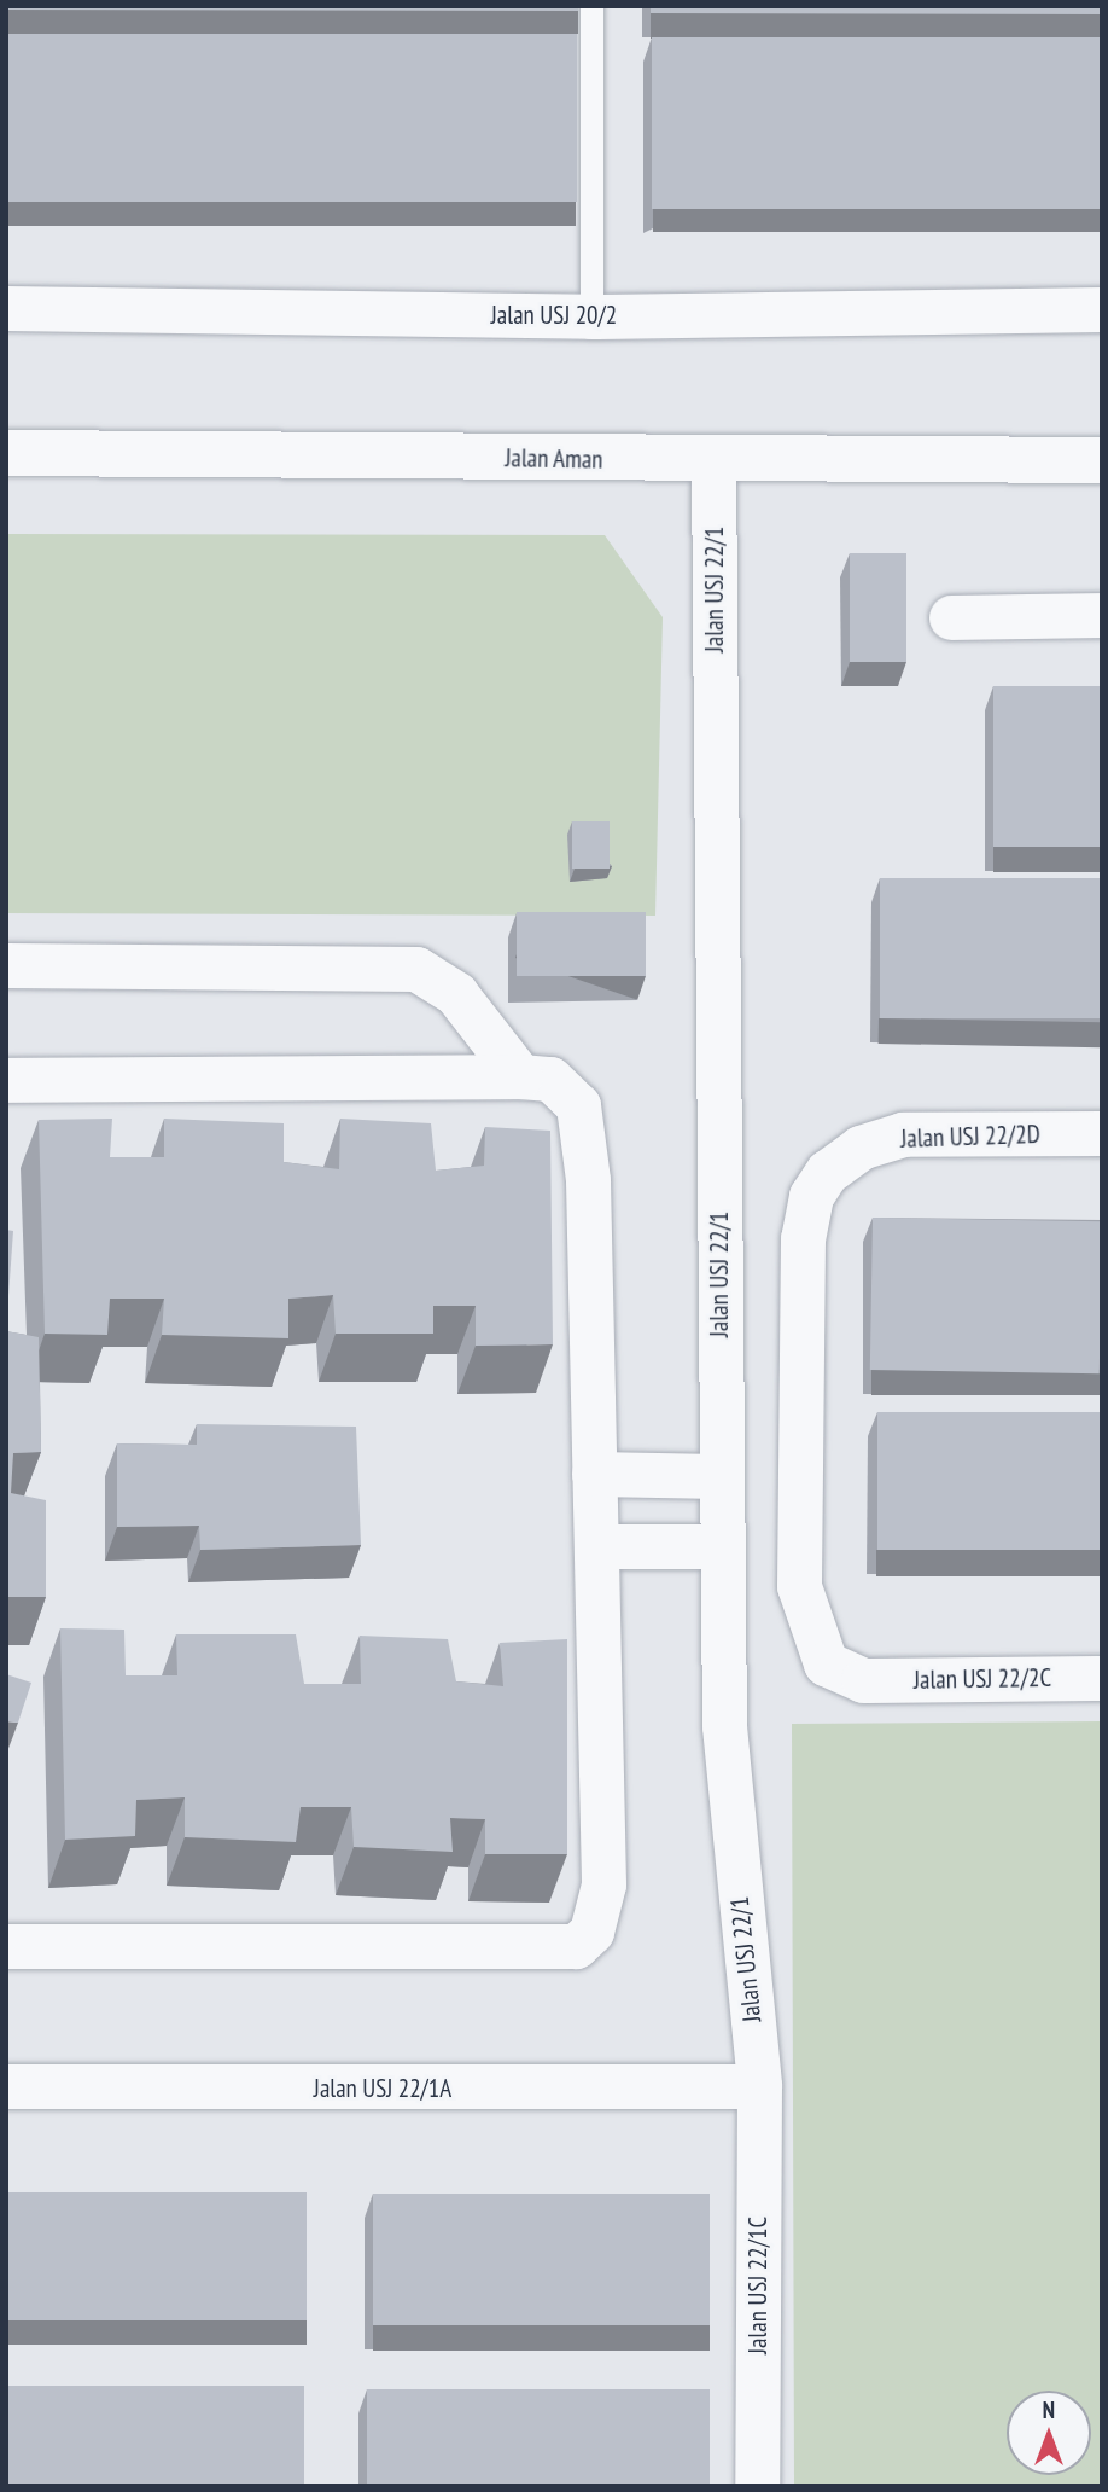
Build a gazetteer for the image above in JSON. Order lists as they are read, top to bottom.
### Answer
{
  "streets": {
    "street": [
      "Jalan USJ 20/2",
      "Jalan Aman",
      "Jalan USJ 22/1",
      "Jalan USJ 22/2D",
      "Jalan USJ 22/2C",
      "Jalan USJ 22/1A",
      "Jalan USJ 22/1C"
    ]
  },
  "crossings": [
    ["Jalan Aman", "Jalan USJ 22/1"],
    ["Jalan USJ 22/1", "Jalan USJ 22/1A"],
    ["Jalan USJ 22/1", "Jalan USJ 22/1C"],
    ["Jalan USJ 22/2D", "Jalan USJ 22/2C"],
    ["Jalan USJ 22/1A", "Jalan USJ 22/1C"]
  ],
  "north": "top"
}
